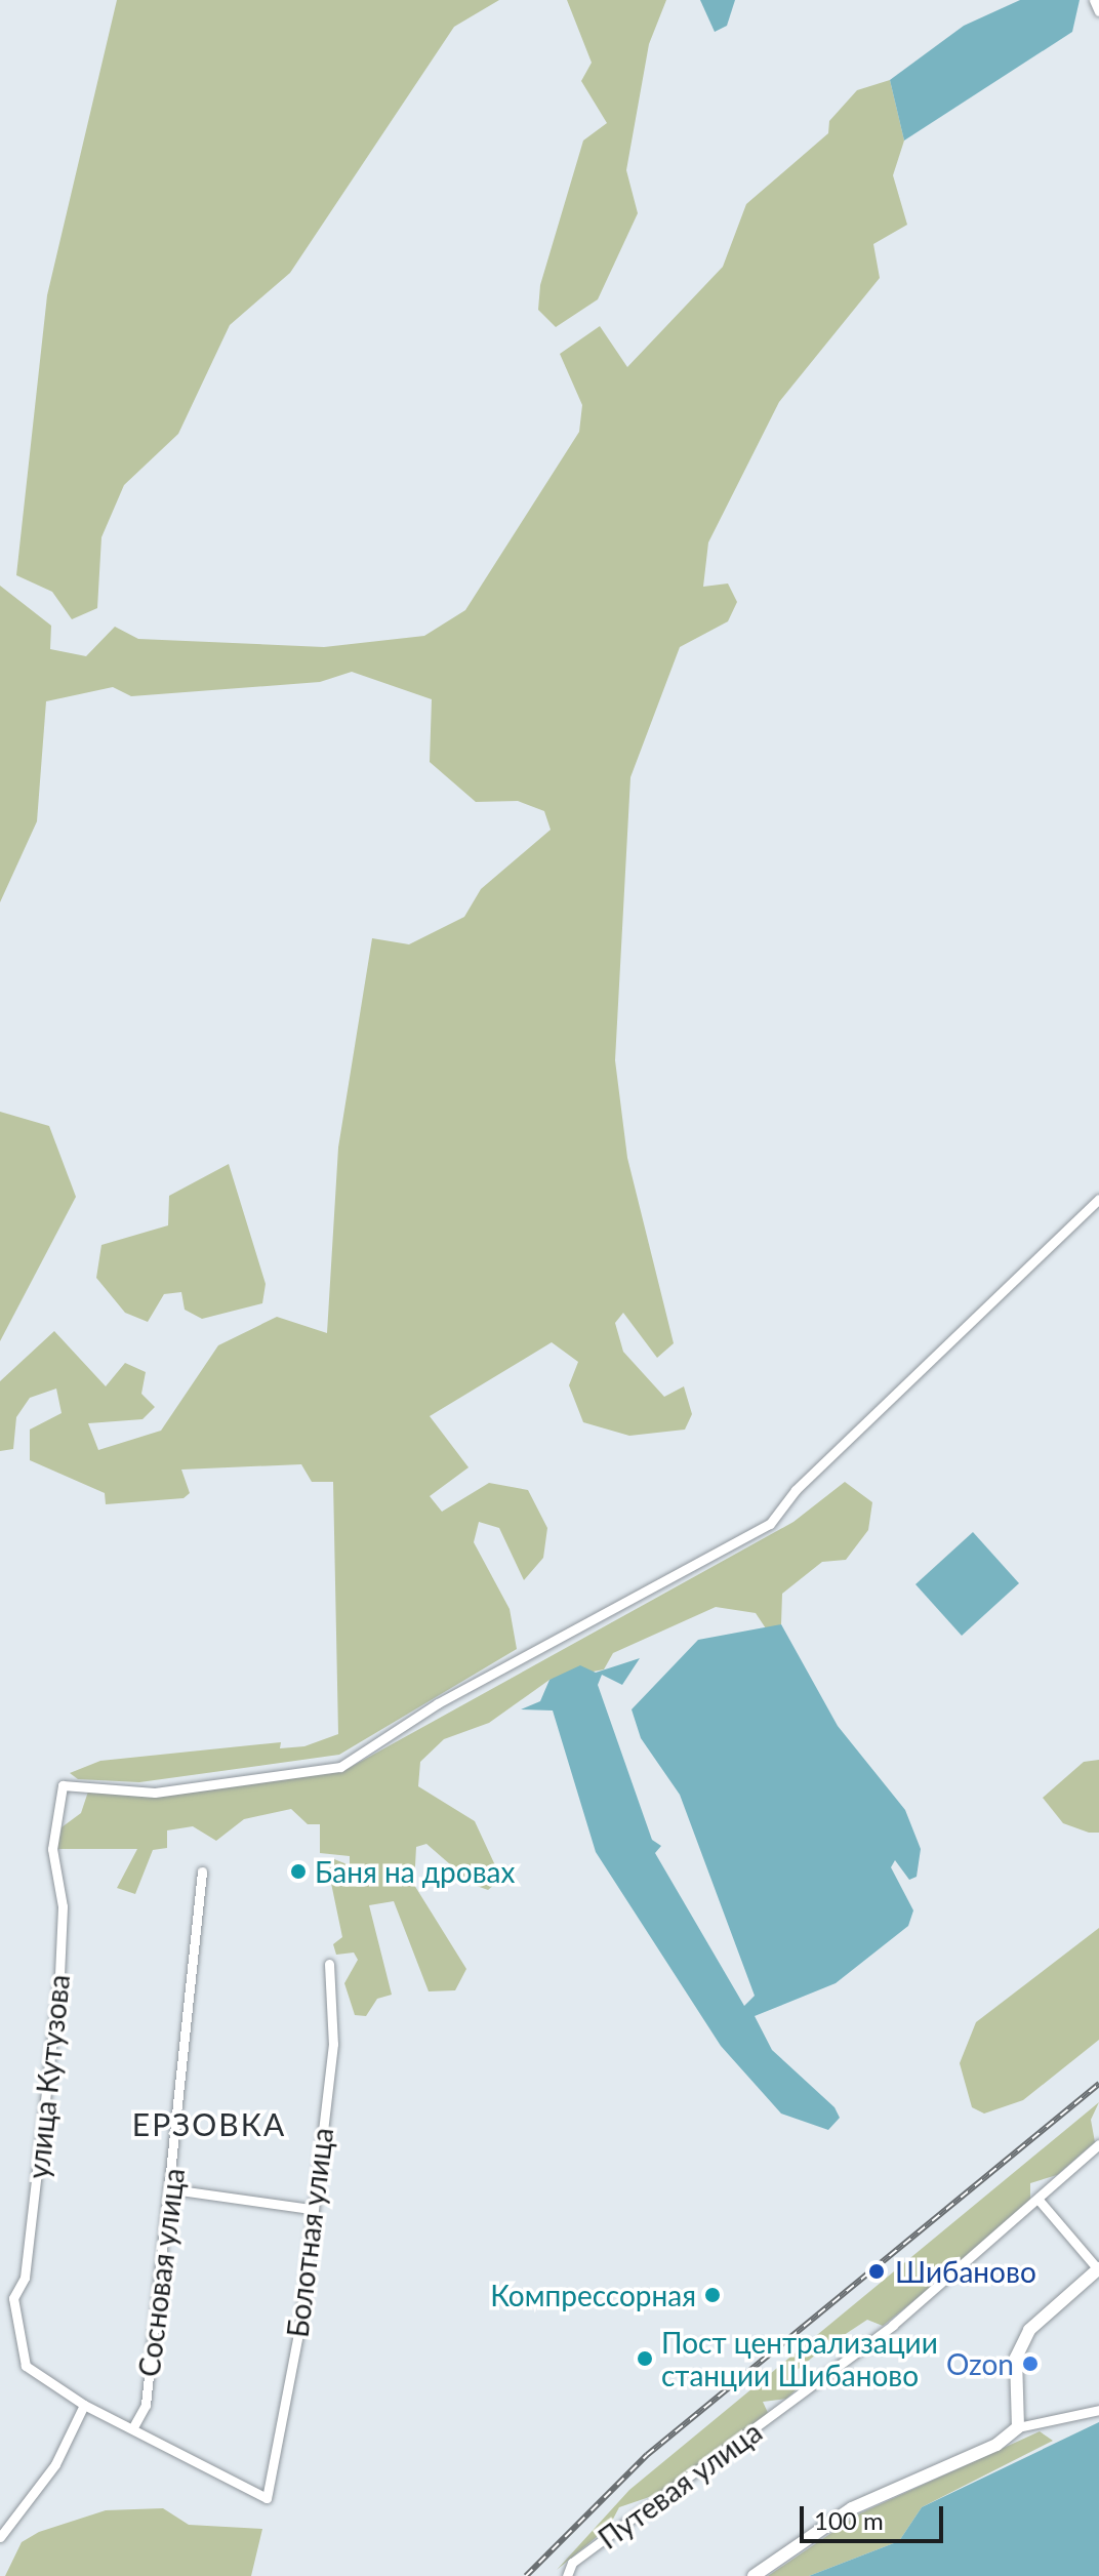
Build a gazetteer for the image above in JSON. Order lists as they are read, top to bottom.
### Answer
{
  "streets": {
    "street": [
      "улица Кутузова",
      "Болотная улица",
      "Сосновая улица",
      "Путевая улица"
    ]
  },
  "crossings": [
    ["Болотная улица", "Сосновая улица"]
  ],
  "districts": ["ЕРЗОВКА"],
  "places": [
    "Баня на дровах",
    "Шибаново",
    "Компрессорная",
    "Пост централизации станции Шибаново",
    "Ozon"
  ],
  "scale_bar": "100 m"
}
